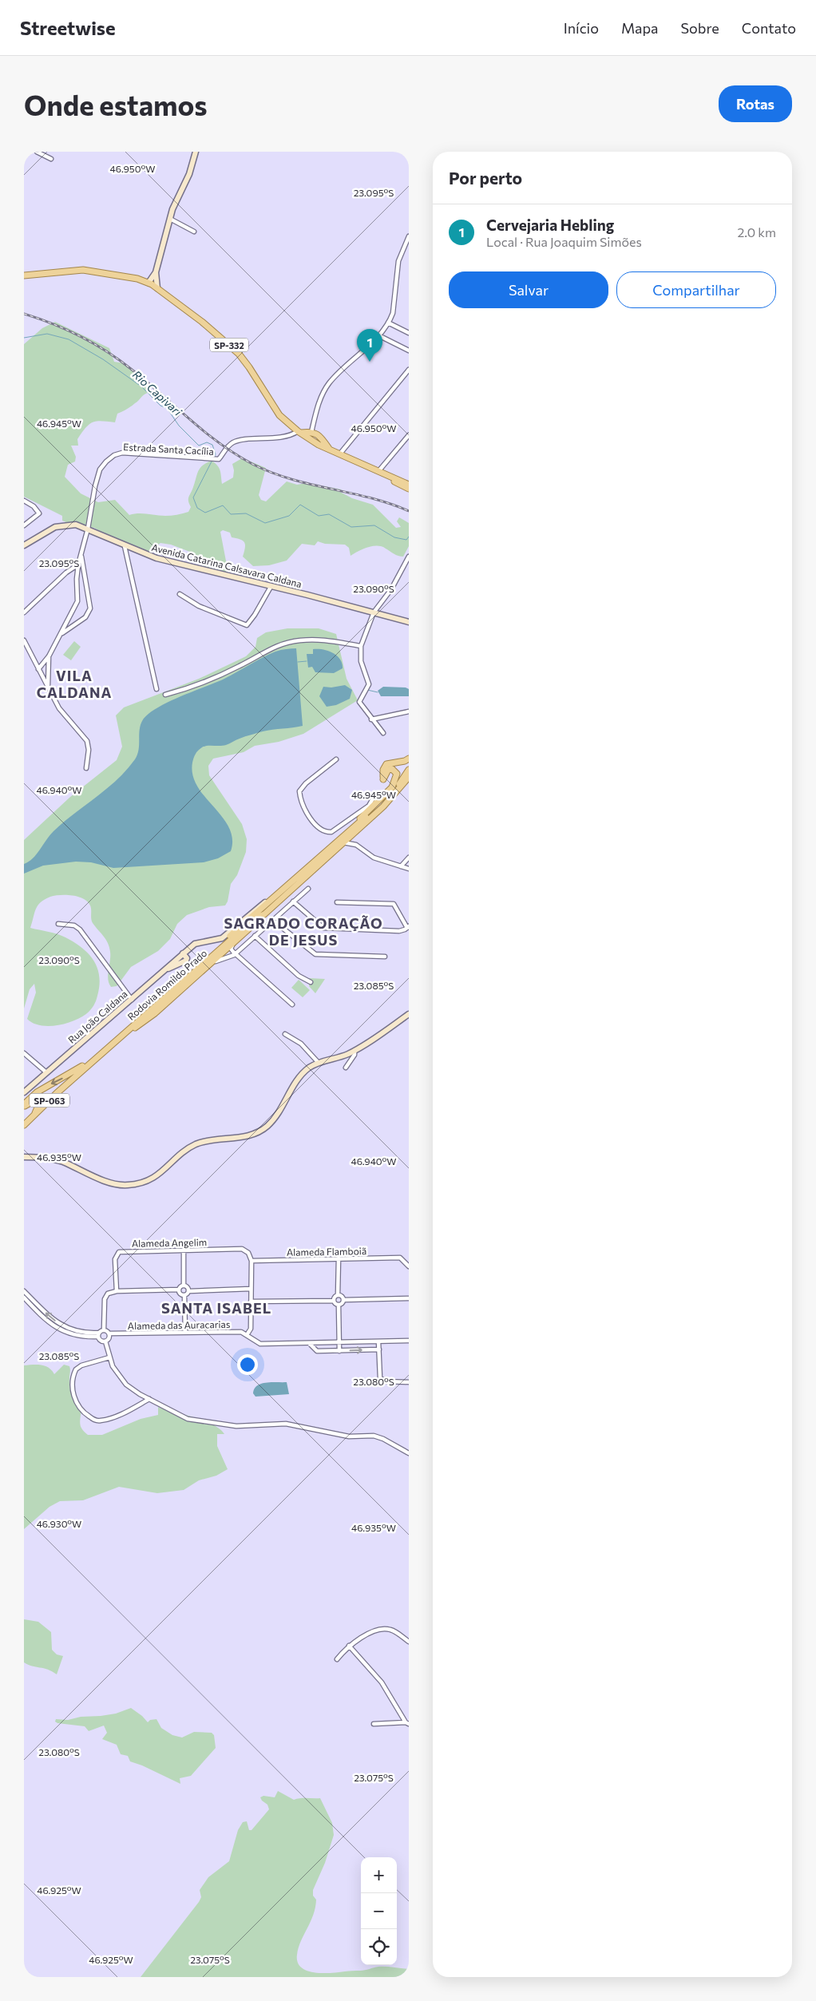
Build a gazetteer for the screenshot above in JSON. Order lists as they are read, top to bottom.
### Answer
{
  "streets": {
    "main road": ["SP-332", "Rodovia Romildo Prado", "SP-063"],
    "street": [
      "Estrada Santa Cacília",
      "Avenida Catarina Calsavara Caldana",
      "Rua João Caldana",
      "Alameda Angelim",
      "Alameda Flamboiã",
      "Alameda das Auracarias"
    ]
  },
  "crossings": [
    ["SP-332", "Estrada Santa Cacília"],
    ["Estrada Santa Cacília", "Avenida Catarina Calsavara Caldana"],
    ["Rodovia Romildo Prado", "Rua João Caldana"],
    ["Alameda Angelim", "Alameda Flamboiã"]
  ],
  "districts": ["VILA CALDANA", "SAGRADO CORAÇÃO DE JESUS", "SANTA ISABEL"],
  "water": ["Rio Capivari"],
  "page": {
    "header": "Streetwise",
    "nav": [
      "Início",
      "Mapa",
      "Sobre",
      "Contato"
    ],
    "buttons": [
      "Rotas",
      ["Salvar", "Compartilhar"]
    ],
    "title": "Onde estamos",
    "heading": "Por perto",
    "list": [
      {
        "mark": "1",
        "name": "Cervejaria Hebling",
        "note": "Local · Rua Joaquim Simões",
        "value": "2.0 km"
      }
    ],
    "pins": "1",
    "map_buttons": ["+", "−"]
  },
  "coordinates": [
    "46.950°W",
    "23.095°S",
    "46.945°W",
    "23.090°S",
    "46.940°W",
    "23.085°S",
    "46.935°W",
    "23.080°S",
    "46.930°W",
    "23.075°S",
    "46.925°W"
  ]
}
